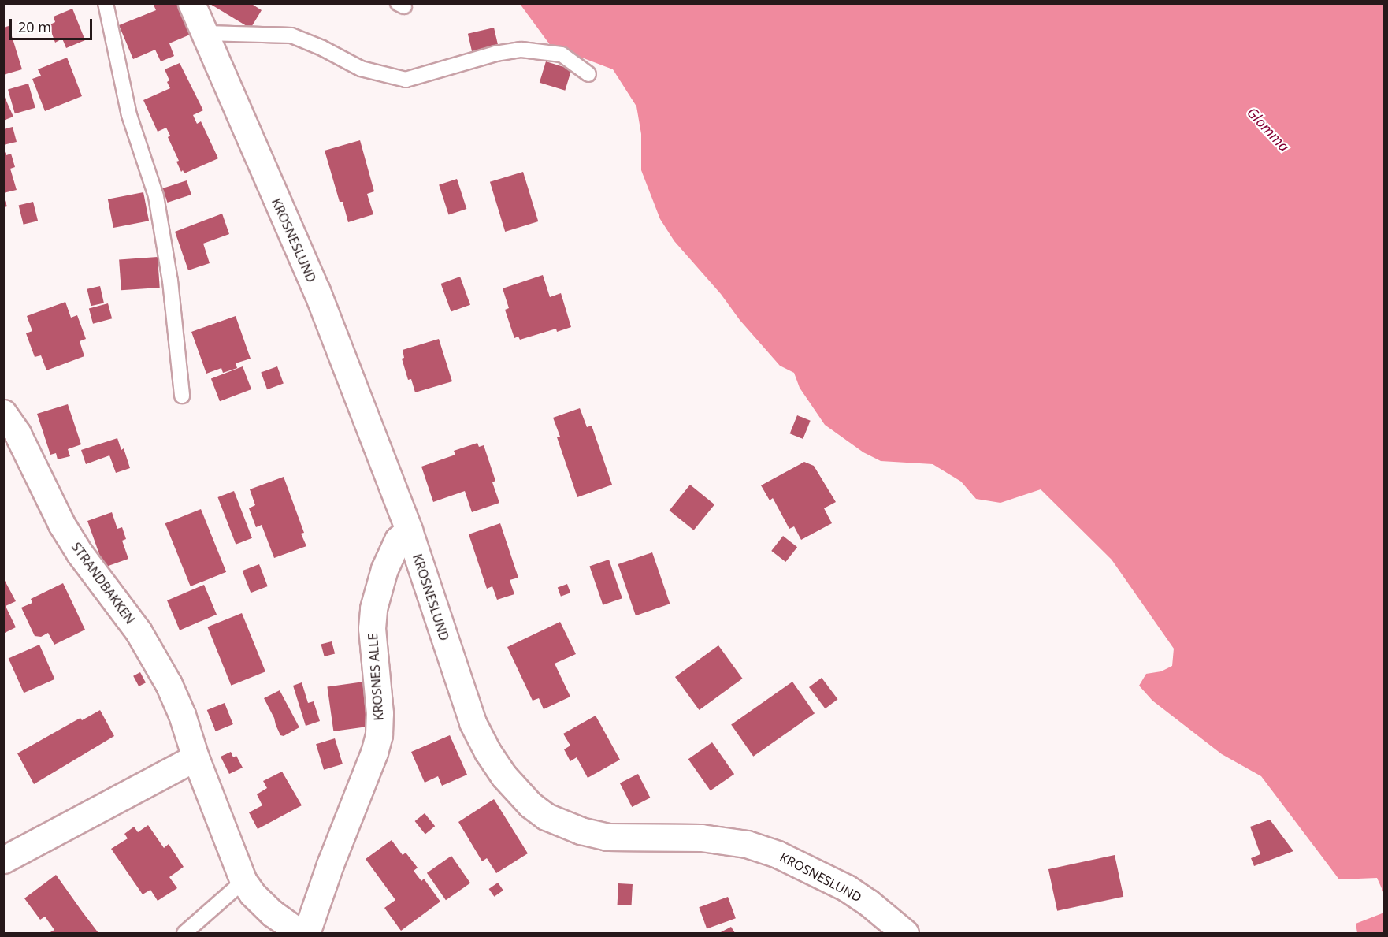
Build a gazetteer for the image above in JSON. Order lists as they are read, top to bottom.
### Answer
{
  "streets": {
    "street": ["KROSNESLUND", "STRANDBAKKEN", "KROSNES ALLE"]
  },
  "crossings": [
    ["KROSNESLUND", "KROSNES ALLE"]
  ],
  "water": ["Glomma"],
  "scale_bar": "20 m"
}
